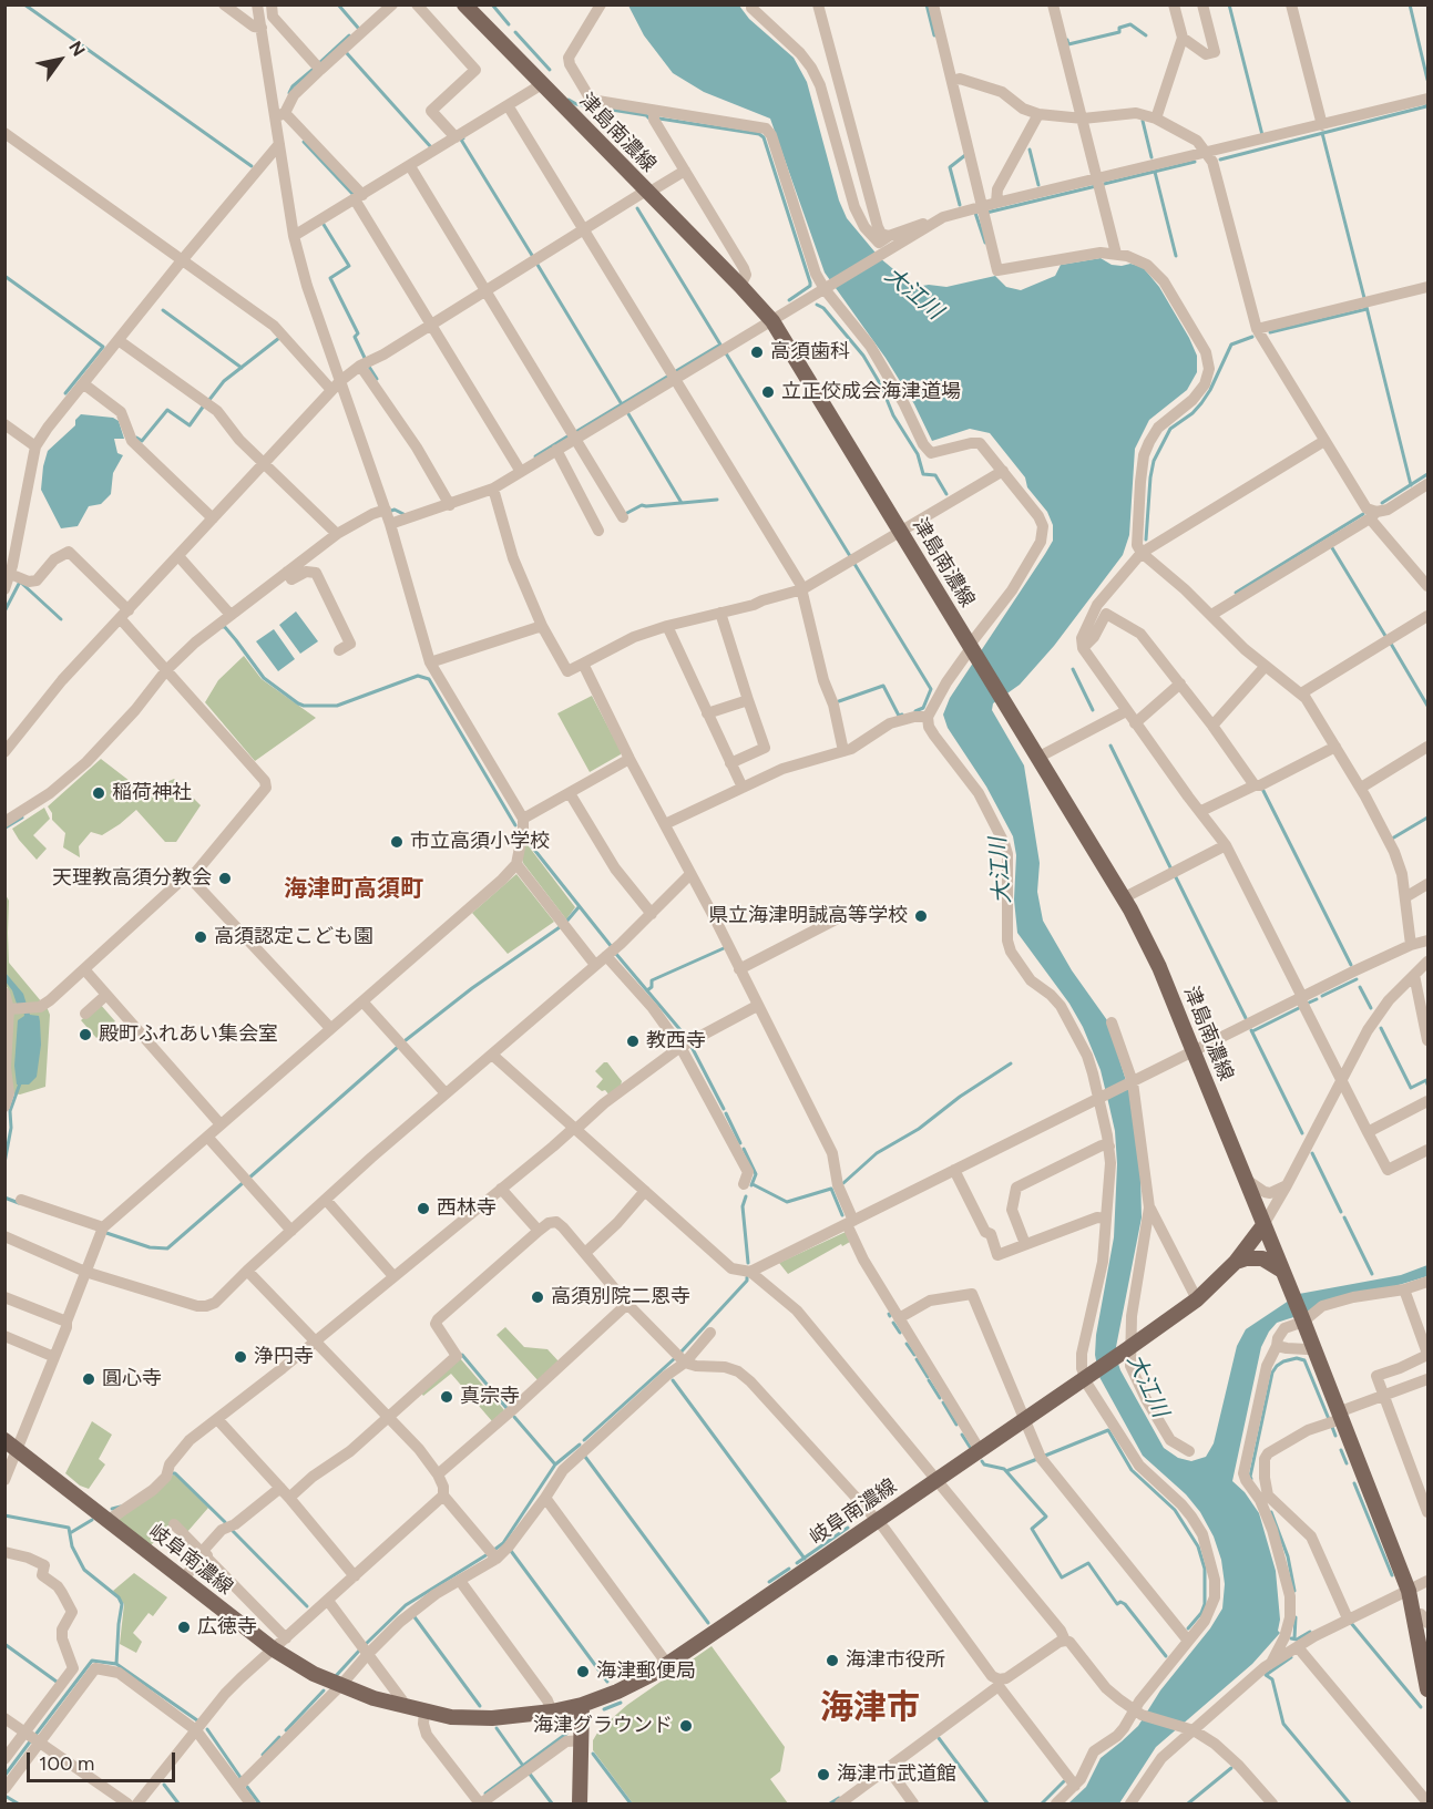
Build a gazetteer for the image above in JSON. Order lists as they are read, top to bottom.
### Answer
{
  "streets": {
    "main road": ["津島南濃線", "岐阜南濃線"]
  },
  "crossings": [
    ["津島南濃線", "岐阜南濃線"]
  ],
  "districts": ["海津町高須町", "海津市"],
  "water": ["大江川"],
  "places": [
    "高須歯科",
    "立正佼成会海津道場",
    "稲荷神社",
    "市立高須小学校",
    "天理教高須分教会",
    "県立海津明誠高等学校",
    "高須認定こども園",
    "殿町ふれあい集会室",
    "教西寺",
    "西林寺",
    "高須別院二恩寺",
    "浄円寺",
    "圓心寺",
    "真宗寺",
    "広徳寺",
    "海津市役所",
    "海津郵便局",
    "海津グラウンド",
    "海津市武道館"
  ],
  "scale_bar": "100 m",
  "north": "top right"
}
